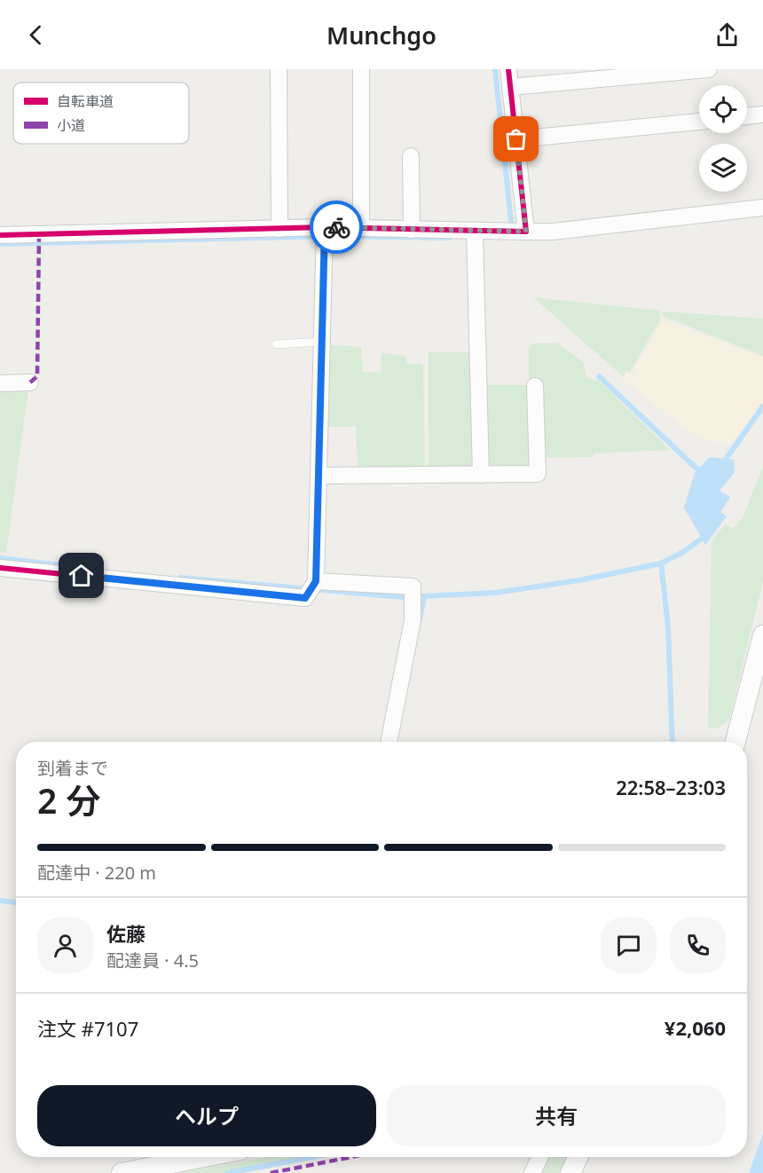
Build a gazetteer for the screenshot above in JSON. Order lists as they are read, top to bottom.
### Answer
{
  "legend": ["自転車道", "小道"],
  "page": {
    "header": "Munchgo",
    "heading": ["2 分", "到着まで", "22:58–23:03"],
    "panel": [
      "佐藤",
      "配達員 · 4.5",
      "注文 #7107",
      "¥2,060"
    ],
    "bar": "配達中 · 220 m",
    "buttons": ["ヘルプ", "共有"]
  }
}
